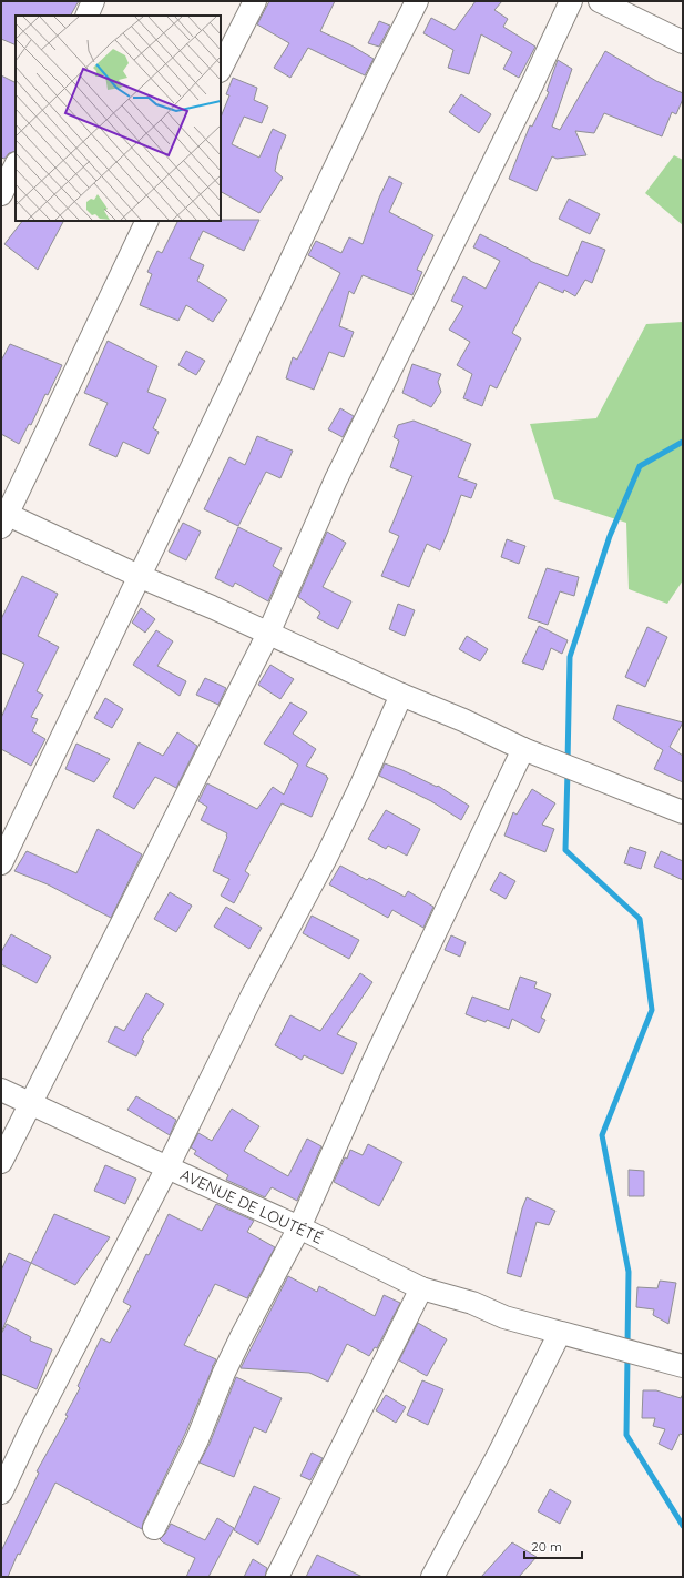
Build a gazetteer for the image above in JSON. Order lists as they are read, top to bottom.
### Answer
{
  "streets": {
    "street": ["AVENUE DE LOUTÉTÉ"]
  },
  "scale_bar": "20 m"
}
